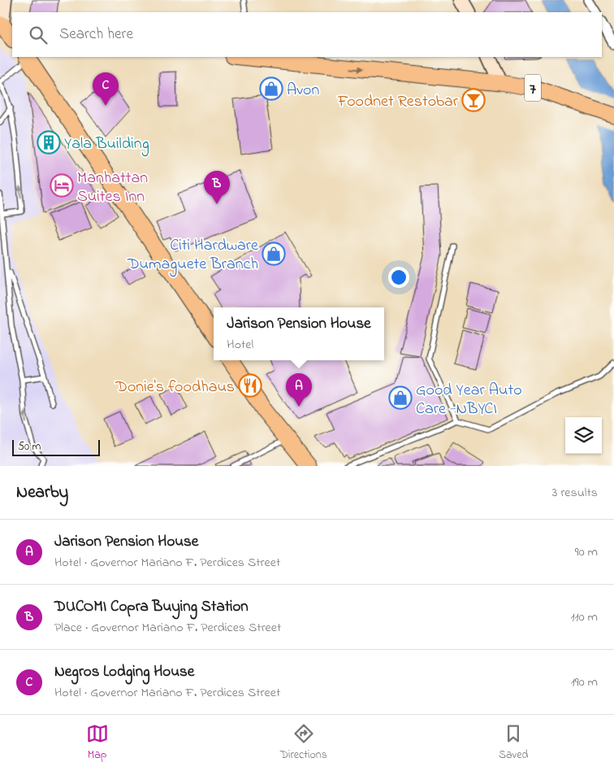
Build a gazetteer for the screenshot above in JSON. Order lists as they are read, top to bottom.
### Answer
{
  "streets": {
    "main road": ["7"]
  },
  "places": {
    "shop": ["Avon", "Citi Hardware Dumaguete Branch", "Good Year Auto Care -NBYCI"],
    "bar": ["Foodnet Restobar"],
    "building": ["Yala Building"],
    "hotel": ["Manhattan Suites Inn"],
    "restaurant": ["Donie's foodhaus"]
  },
  "scale_bar": "50 m",
  "page": {
    "search": "Search here",
    "pins": ["C", "B", "A"],
    "popup": ["Jarison Pension House", "Hotel"],
    "scale": "50 m",
    "heading": ["Nearby", "3 results"],
    "list": [
      {
        "mark": "A",
        "name": "Jarison Pension House",
        "note": "Hotel · Governor Mariano F. Perdices Street",
        "value": "90 m"
      },
      {
        "mark": "B",
        "name": "DUCOMI Copra Buying Station",
        "note": "Place · Governor Mariano F. Perdices Street",
        "value": "110 m"
      },
      {
        "mark": "C",
        "name": "Negros Lodging House",
        "note": "Hotel · Governor Mariano F. Perdices Street",
        "value": "190 m"
      }
    ],
    "nav": ["Map", "Directions", "Saved"]
  }
}
